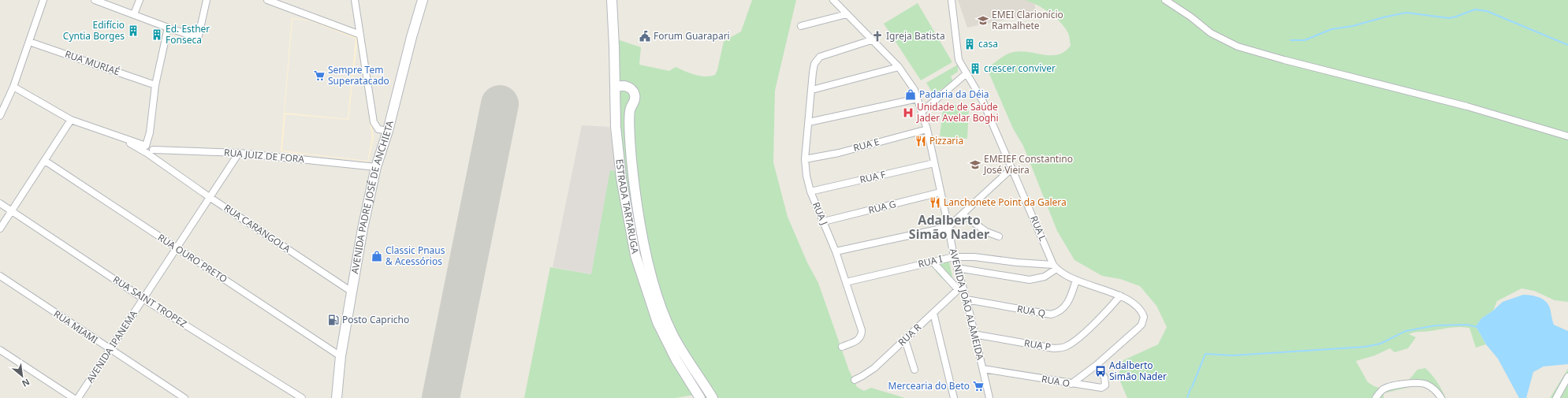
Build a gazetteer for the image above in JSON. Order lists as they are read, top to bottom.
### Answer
{
  "streets": {
    "street": [
      "RUA MURIAÉ",
      "RUA E",
      "RUA JUIZ DE FORA",
      "RUA F",
      "AVENIDA PADRE JOSÉ DE ANCHIETA",
      "ESTRADA TARTARUGA",
      "RUA G",
      "RUA J",
      "RUA CARANGOLA",
      "RUA L",
      "RUA OURO PRETO",
      "RUA I",
      "RUA SAINT TROPEZ",
      "AVENIDA JOÃO ALAMEIDA",
      "RUA Q",
      "RUA MIAMI",
      "RUA R",
      "RUA P",
      "AVENIDA IPANEMA",
      "RUA O"
    ]
  },
  "crossings": [
    ["RUA E", "RUA J"],
    ["RUA E", "AVENIDA JOÃO ALAMEIDA"],
    ["RUA JUIZ DE FORA", "AVENIDA PADRE JOSÉ DE ANCHIETA"],
    ["RUA JUIZ DE FORA", "RUA CARANGOLA"],
    ["RUA JUIZ DE FORA", "AVENIDA IPANEMA"],
    ["RUA F", "RUA J"],
    ["RUA F", "AVENIDA JOÃO ALAMEIDA"],
    ["AVENIDA PADRE JOSÉ DE ANCHIETA", "RUA CARANGOLA"],
    ["AVENIDA PADRE JOSÉ DE ANCHIETA", "RUA OURO PRETO"],
    ["RUA G", "RUA J"],
    ["RUA G", "AVENIDA JOÃO ALAMEIDA"],
    ["RUA J", "RUA I"],
    ["RUA J", "AVENIDA JOÃO ALAMEIDA"],
    ["RUA CARANGOLA", "AVENIDA IPANEMA"],
    ["RUA L", "RUA I"],
    ["RUA OURO PRETO", "AVENIDA IPANEMA"],
    ["RUA I", "AVENIDA JOÃO ALAMEIDA"],
    ["RUA SAINT TROPEZ", "AVENIDA IPANEMA"],
    ["AVENIDA JOÃO ALAMEIDA", "RUA Q"],
    ["AVENIDA JOÃO ALAMEIDA", "RUA R"],
    ["AVENIDA JOÃO ALAMEIDA", "RUA P"],
    ["AVENIDA JOÃO ALAMEIDA", "RUA O"],
    ["RUA MIAMI", "AVENIDA IPANEMA"]
  ],
  "districts": ["Adalberto Simão Nader"],
  "places": {
    "school or university": ["EMEI Clarionício Ramalhete", "EMEIEF Constantino José Vieira"],
    "building": [
      "Edifício Cyntia Borges",
      "Ed. Esther Fonseca",
      "casa",
      "crescer conviver"
    ],
    "public building": ["Forum Guarapari"],
    "church": ["Igreja Batista"],
    "supermarket": ["Sempre Tem Superatacado", "Mercearia do Beto"],
    "shop": ["Padaria da Déia", "Classic Pnaus & Acessórios"],
    "hospital": ["Unidade de Saúde Jader Avelar Boghi"],
    "restaurant": ["Pizzaria", "Lanchonete Point da Galera"],
    "fuel station": ["Posto Capricho"],
    "bus stop": ["Adalberto Simão Nader"]
  },
  "north": "bottom right"
}
